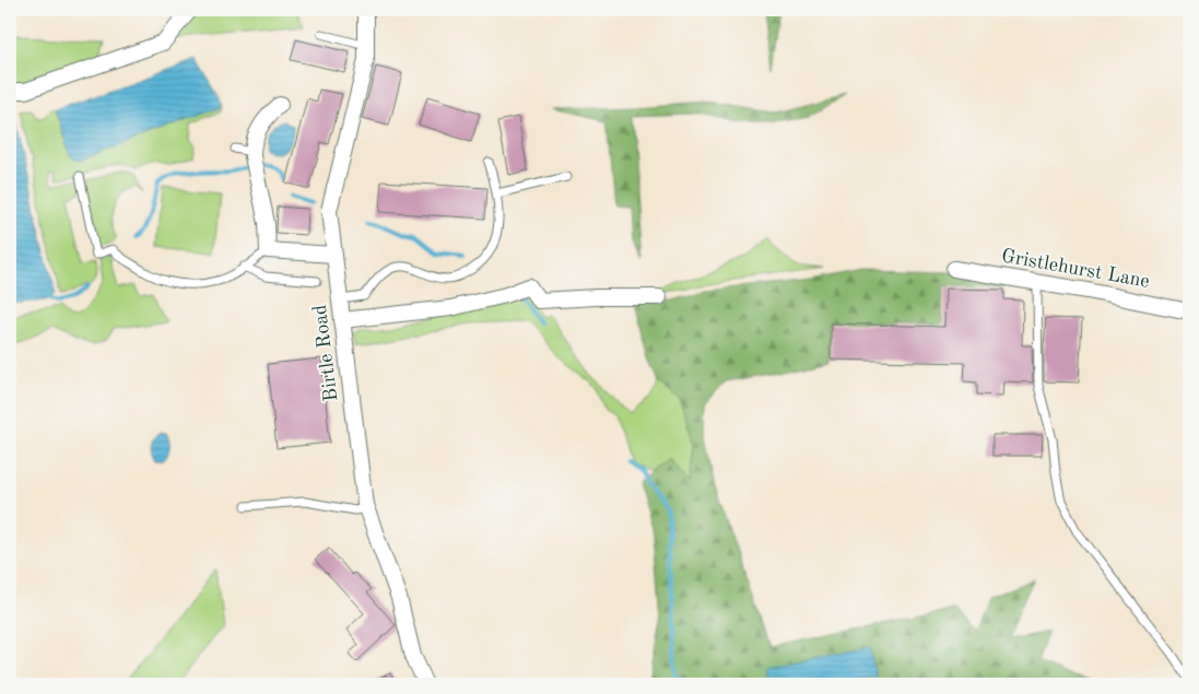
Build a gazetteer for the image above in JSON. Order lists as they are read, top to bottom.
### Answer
{
  "streets": {
    "street": ["Gristlehurst Lane", "Birtle Road"]
  }
}
